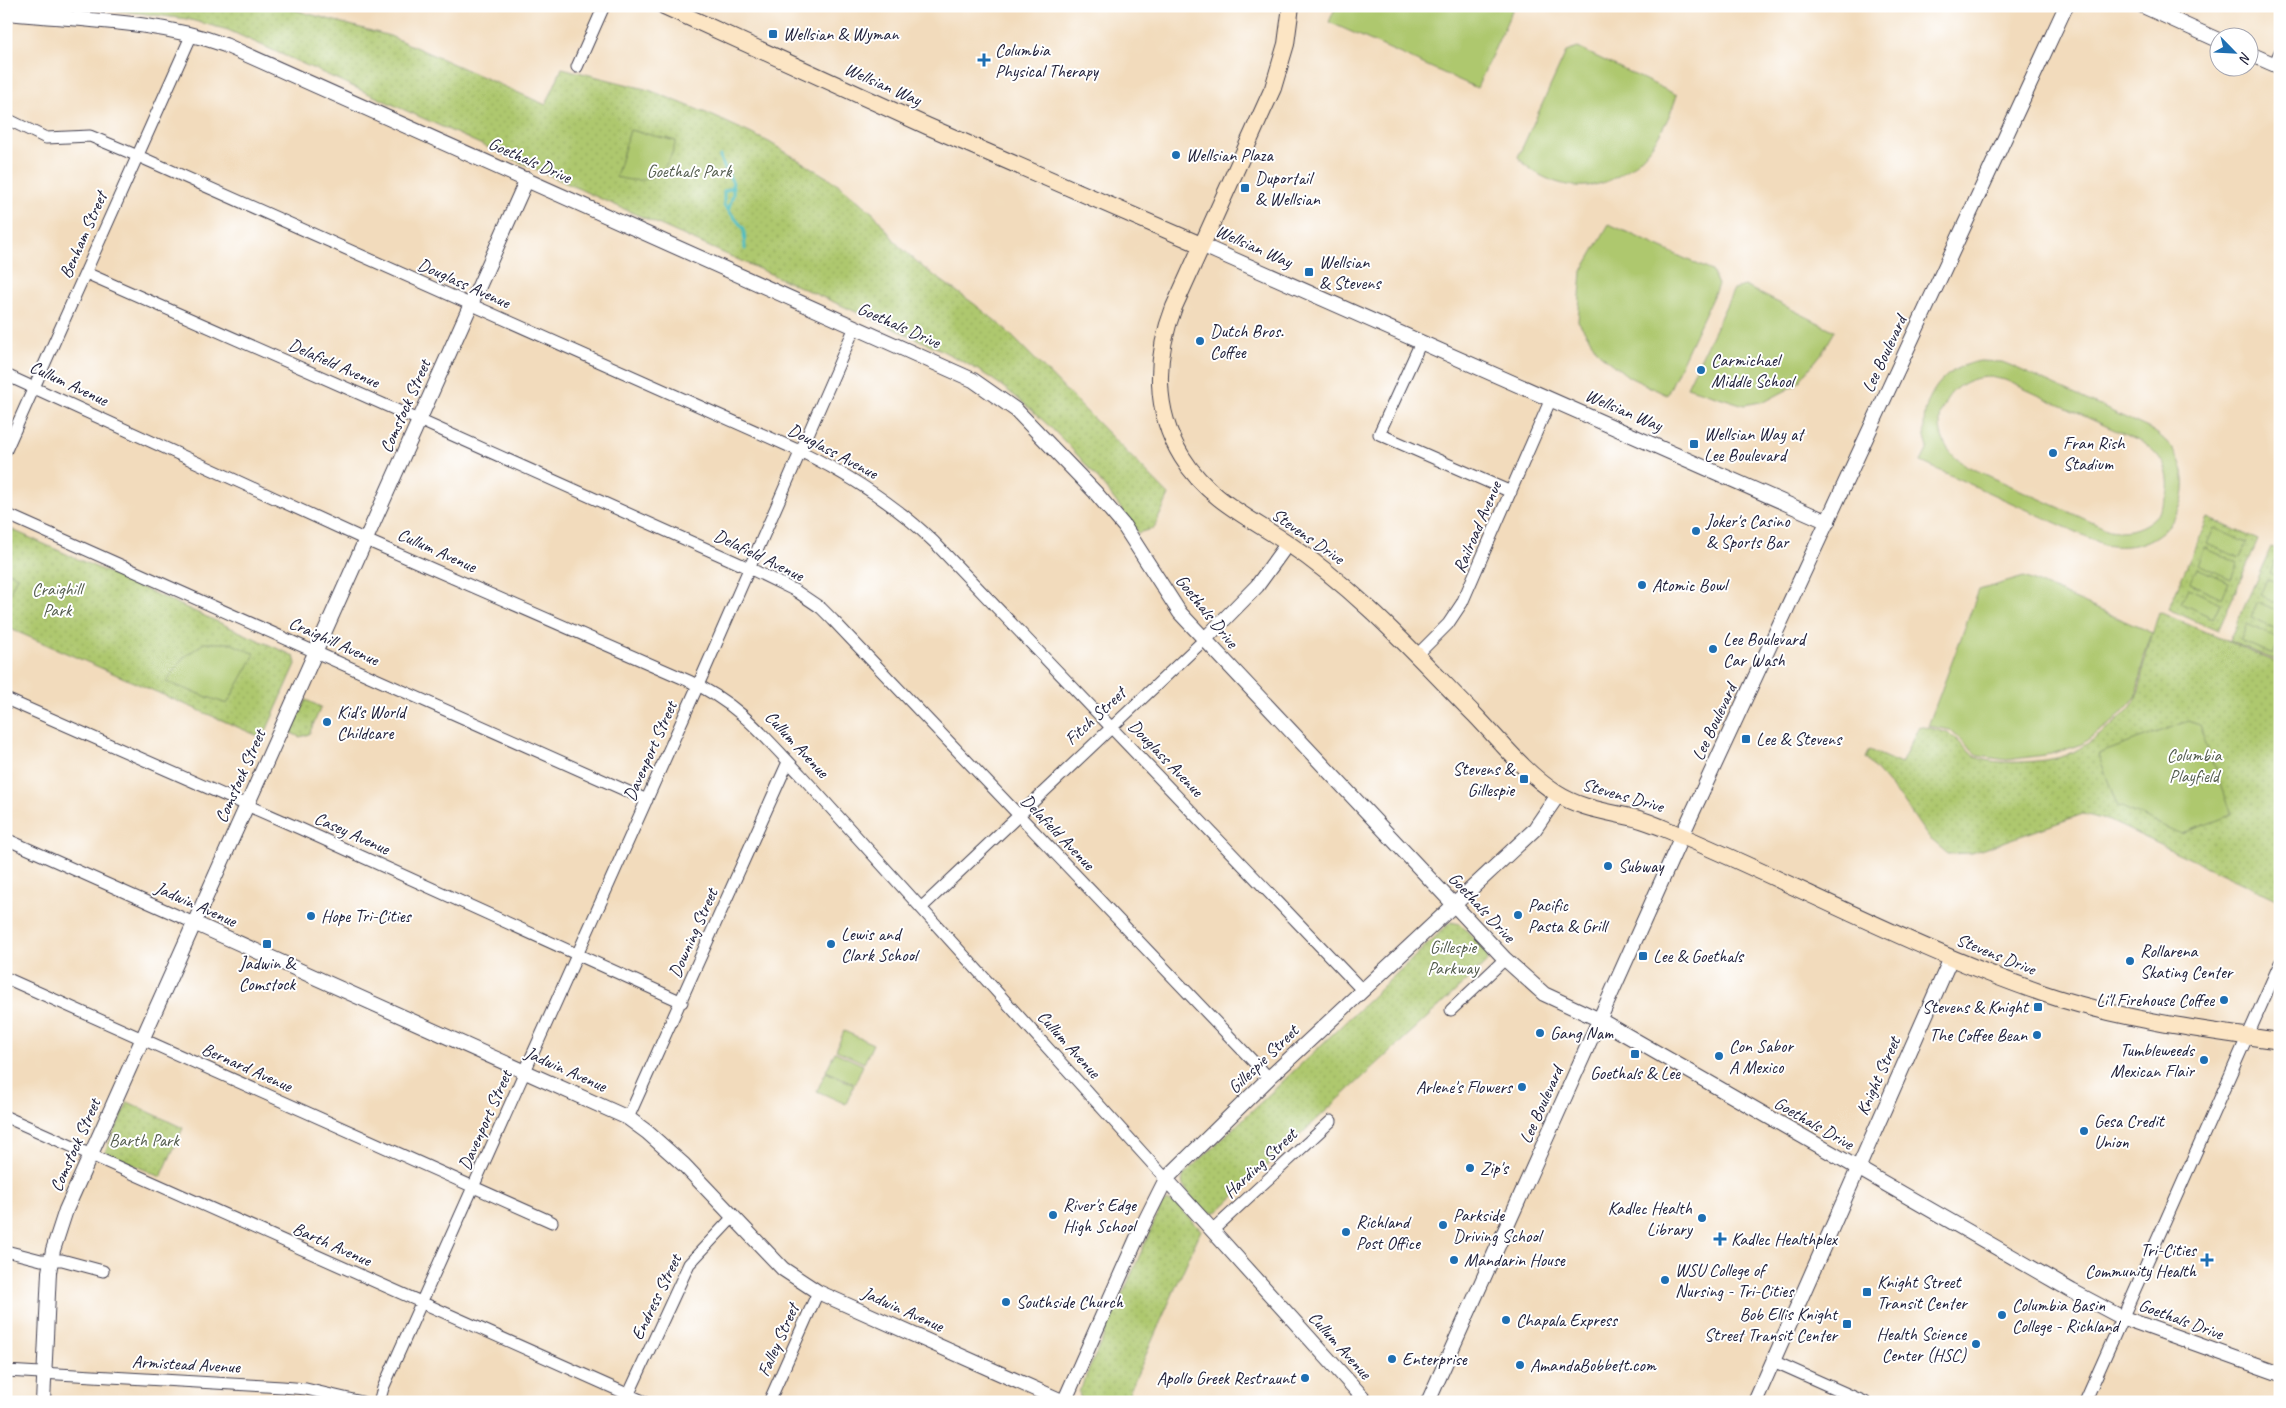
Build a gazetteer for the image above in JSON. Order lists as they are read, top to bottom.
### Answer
{
  "streets": {
    "main road": ["Wellsian Way", "Stevens Drive"],
    "street": [
      "Goethals Drive",
      "Benham Street",
      "Douglass Avenue",
      "Lee Boulevard",
      "Delafield Avenue",
      "Cullum Avenue",
      "Comstock Street",
      "Railroad Avenue",
      "Craighill Avenue",
      "Fitch Street",
      "Davenport Street",
      "Casey Avenue",
      "Jadwin Avenue",
      "Downing Street",
      "Gillespie Street",
      "Bernard Avenue",
      "Knight Street",
      "Harding Street",
      "Barth Avenue",
      "Endress Street",
      "Falley Street",
      "Armistead Avenue"
    ]
  },
  "crossings": [
    ["Wellsian Way", "Lee Boulevard"],
    ["Wellsian Way", "Railroad Avenue"],
    ["Wellsian Way", "Stevens Drive"],
    ["Goethals Drive", "Benham Street"],
    ["Goethals Drive", "Lee Boulevard"],
    ["Goethals Drive", "Comstock Street"],
    ["Goethals Drive", "Fitch Street"],
    ["Goethals Drive", "Davenport Street"],
    ["Goethals Drive", "Gillespie Street"],
    ["Goethals Drive", "Knight Street"],
    ["Benham Street", "Douglass Avenue"],
    ["Benham Street", "Delafield Avenue"],
    ["Benham Street", "Cullum Avenue"],
    ["Douglass Avenue", "Comstock Street"],
    ["Douglass Avenue", "Fitch Street"],
    ["Douglass Avenue", "Davenport Street"],
    ["Douglass Avenue", "Gillespie Street"],
    ["Lee Boulevard", "Stevens Drive"],
    ["Delafield Avenue", "Comstock Street"],
    ["Delafield Avenue", "Fitch Street"],
    ["Delafield Avenue", "Davenport Street"],
    ["Delafield Avenue", "Gillespie Street"],
    ["Cullum Avenue", "Comstock Street"],
    ["Cullum Avenue", "Fitch Street"],
    ["Cullum Avenue", "Davenport Street"],
    ["Cullum Avenue", "Downing Street"],
    ["Cullum Avenue", "Gillespie Street"],
    ["Cullum Avenue", "Harding Street"],
    ["Comstock Street", "Craighill Avenue"],
    ["Comstock Street", "Casey Avenue"],
    ["Comstock Street", "Jadwin Avenue"],
    ["Comstock Street", "Bernard Avenue"],
    ["Comstock Street", "Barth Avenue"],
    ["Comstock Street", "Armistead Avenue"],
    ["Railroad Avenue", "Stevens Drive"],
    ["Stevens Drive", "Fitch Street"],
    ["Stevens Drive", "Gillespie Street"],
    ["Stevens Drive", "Knight Street"],
    ["Craighill Avenue", "Davenport Street"],
    ["Davenport Street", "Casey Avenue"],
    ["Davenport Street", "Jadwin Avenue"],
    ["Davenport Street", "Bernard Avenue"],
    ["Davenport Street", "Barth Avenue"],
    ["Casey Avenue", "Downing Street"],
    ["Jadwin Avenue", "Downing Street"],
    ["Jadwin Avenue", "Gillespie Street"],
    ["Jadwin Avenue", "Endress Street"],
    ["Jadwin Avenue", "Falley Street"],
    ["Barth Avenue", "Endress Street"]
  ],
  "parks": [
    "Goethals Park",
    "Craighill Park",
    "Columbia Playfield",
    "Gillespie Parkway",
    "Barth Park"
  ],
  "places": {
    "transit": [
      "Wellsian & Wyman",
      "Duportail & Wellsian",
      "Wellsian & Stevens",
      "Wellsian Way at Lee Boulevard",
      "Lee & Stevens",
      "Stevens & Gillespie",
      "Jadwin & Comstock",
      "Lee & Goethals",
      "Stevens & Knight",
      "Goethals & Lee",
      "Knight Street Transit Center",
      "Bob Ellis Knight Street Transit Center"
    ],
    "health": ["Columbia Physical Therapy", "Kadlec Healthplex", "Tri-Cities Community Health"],
    "other": [
      "Wellsian Plaza",
      "Dutch Bros. Coffee",
      "Carmichael Middle School",
      "Fran Rish Stadium",
      "Joker's Casino & Sports Bar",
      "Atomic Bowl",
      "Lee Boulevard Car Wash",
      "Kid's World Childcare",
      "Subway",
      "Pacific Pasta & Grill",
      "Hope Tri-Cities",
      "Lewis and Clark School",
      "Rollarena Skating Center",
      "Li'l Firehouse Coffee",
      "Gang Nam",
      "The Coffee Bean",
      "Con Sabor A Mexico",
      "Tumbleweeds Mexican Flair",
      "Arlene's Flowers",
      "Gesa Credit Union",
      "Zip's",
      "River's Edge High School",
      "Kadlec Health Library",
      "Parkside Driving School",
      "Richland Post Office",
      "Mandarin House",
      "WSU College of Nursing - Tri-Cities",
      "Southside Church",
      "Columbia Basin College - Richland",
      "Chapala Express",
      "Health Science Center (HSC)",
      "Enterprise",
      "AmandaBobbett.com",
      "Apollo Greek Restraunt"
    ]
  },
  "north": "bottom right"
}
